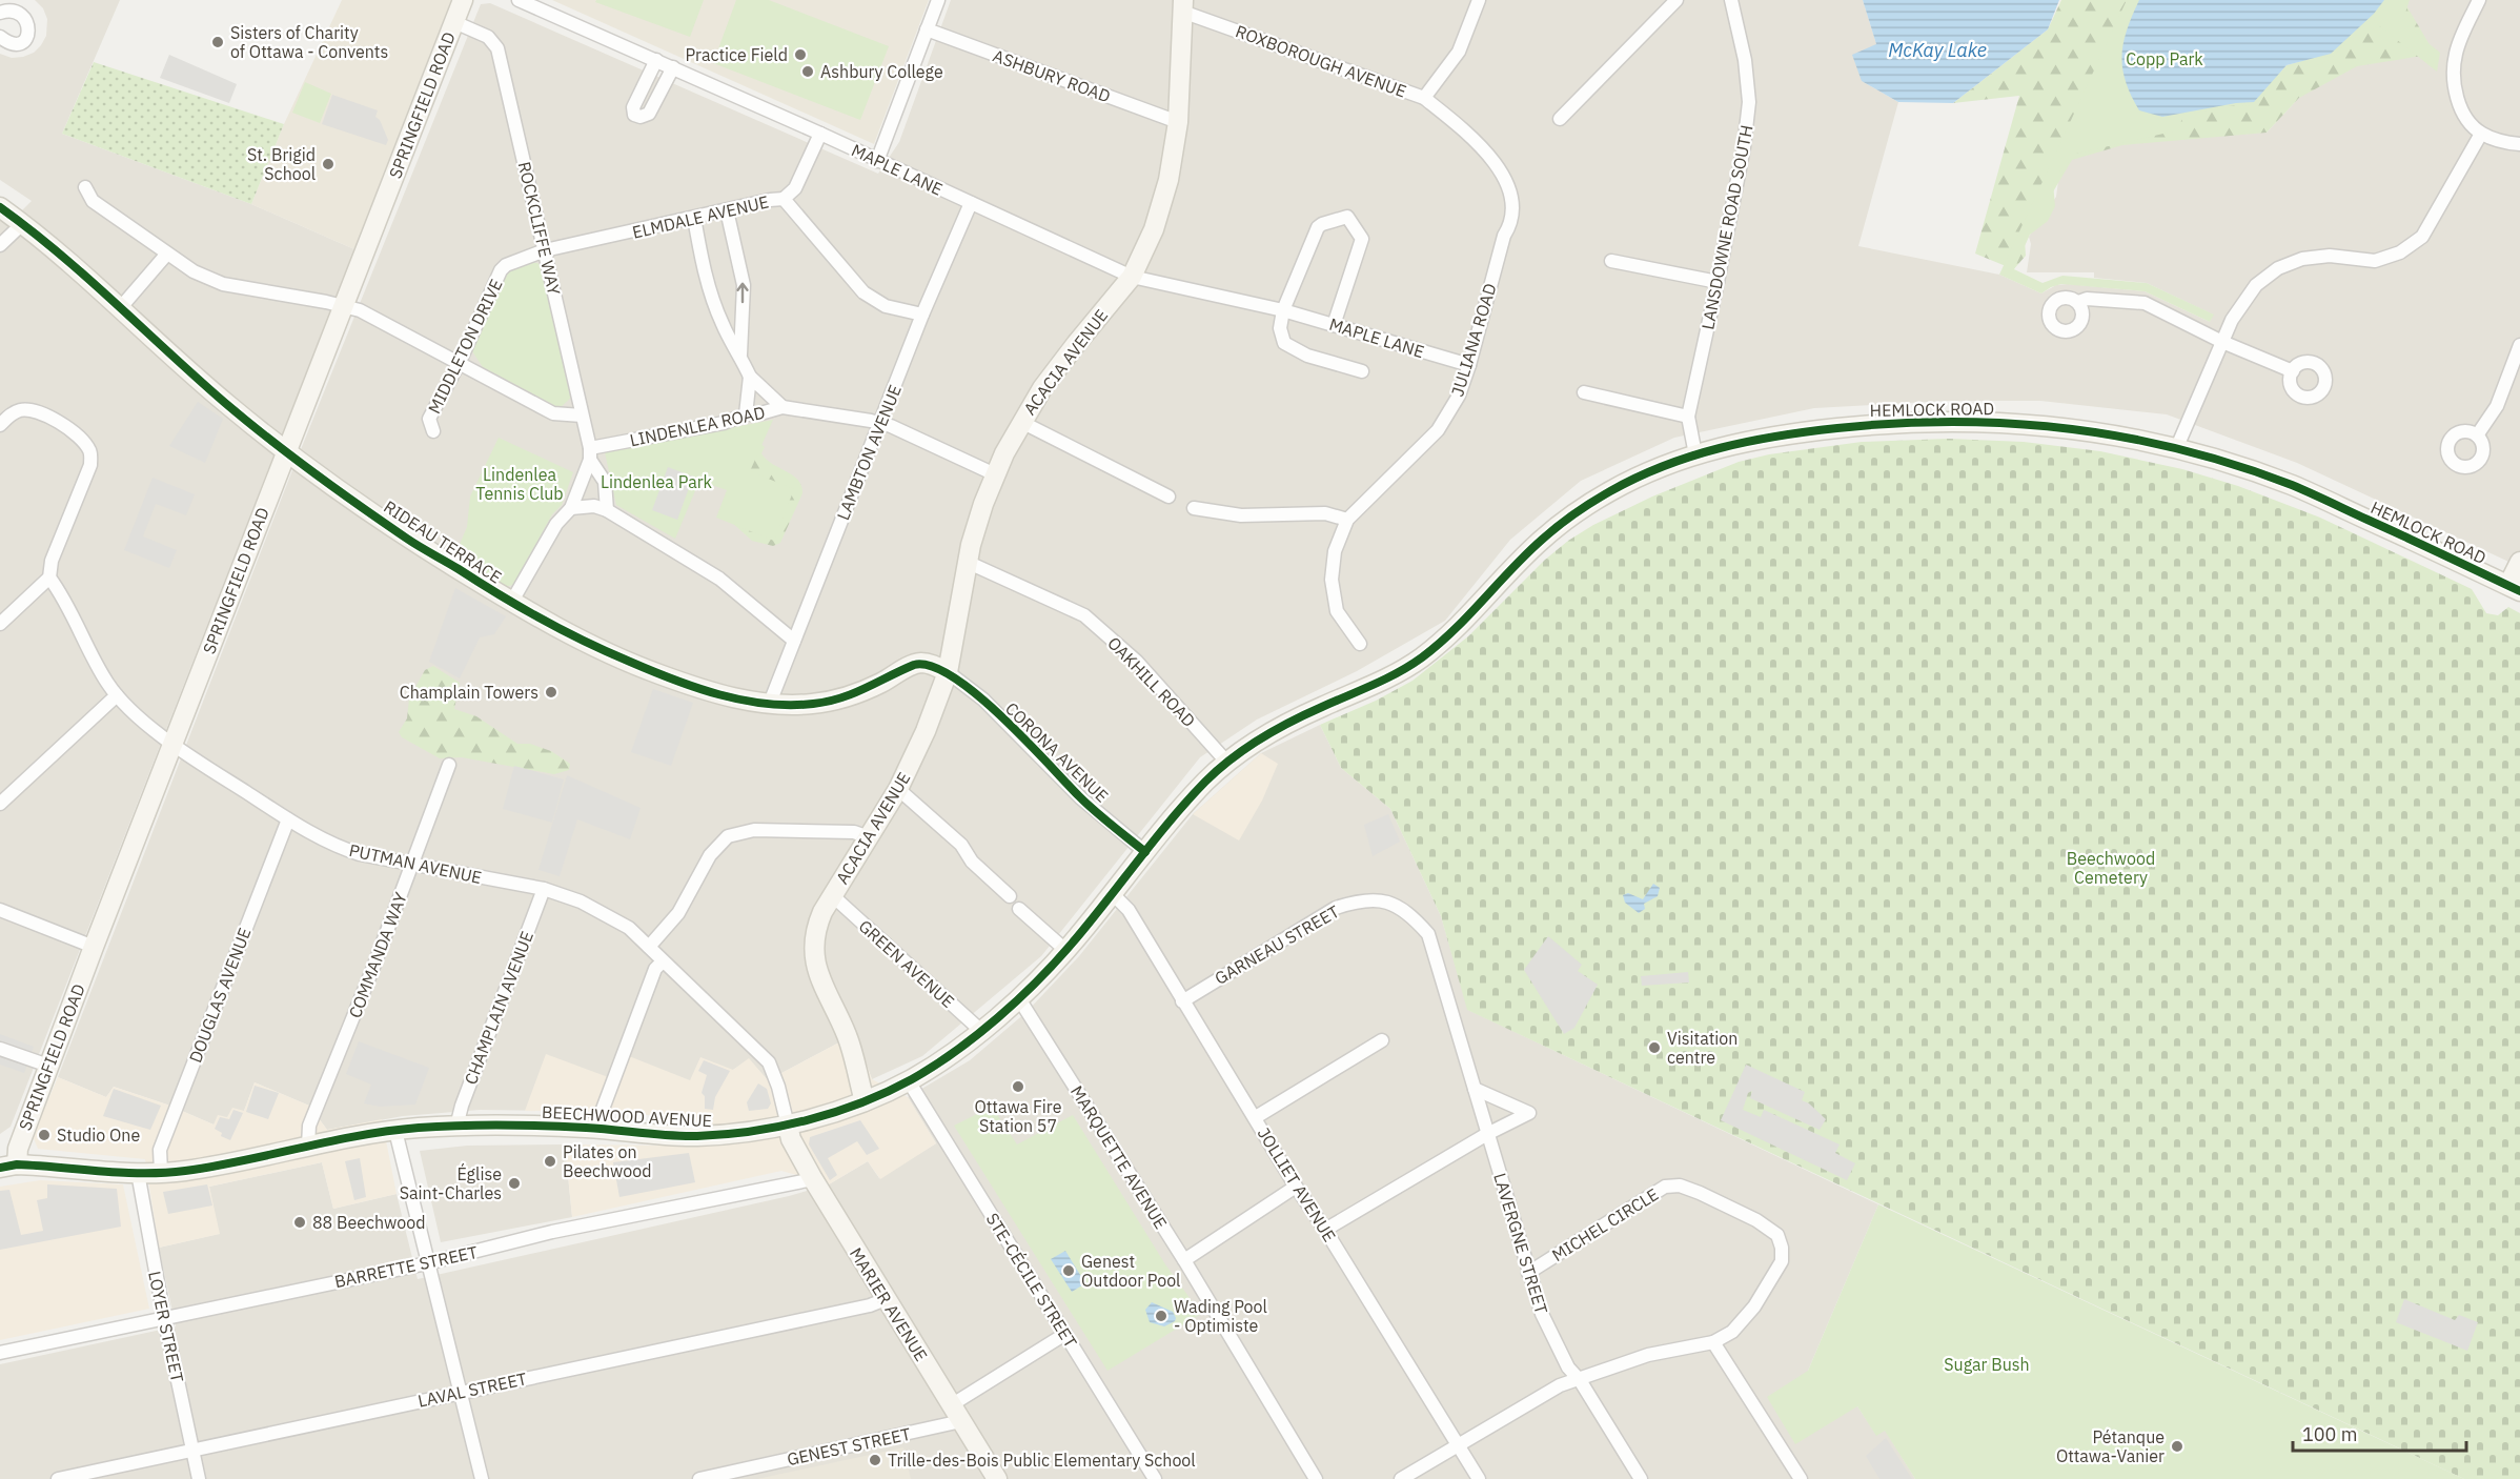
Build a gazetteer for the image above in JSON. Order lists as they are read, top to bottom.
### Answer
{
  "streets": {
    "street": [
      "ROXBOROUGH AVENUE",
      "ASHBURY ROAD",
      "SPRINGFIELD ROAD",
      "MAPLE LANE",
      "ELMDALE AVENUE",
      "LANSDOWNE ROAD SOUTH",
      "ROCKCLIFFE WAY",
      "JULIANA ROAD",
      "MIDDLETON DRIVE",
      "ACACIA AVENUE",
      "HEMLOCK ROAD",
      "LINDENLEA ROAD",
      "LAMBTON AVENUE",
      "RIDEAU TERRACE",
      "OAKHILL ROAD",
      "CORONA AVENUE",
      "PUTMAN AVENUE",
      "GARNEAU STREET",
      "COMMANDA WAY",
      "GREEN AVENUE",
      "DOUGLAS AVENUE",
      "CHAMPLAIN AVENUE",
      "BEECHWOOD AVENUE",
      "MARQUETTE AVENUE",
      "JOLLIET AVENUE",
      "MICHEL CIRCLE",
      "LAVERGNE STREET",
      "BARRETTE STREET",
      "STE-CÉCILE STREET",
      "MARIER AVENUE",
      "LOYER STREET",
      "LAVAL STREET",
      "GENEST STREET"
    ]
  },
  "crossings": [
    ["ROXBOROUGH AVENUE", "JULIANA ROAD"],
    ["ROXBOROUGH AVENUE", "ACACIA AVENUE"],
    ["ASHBURY ROAD", "ACACIA AVENUE"],
    ["SPRINGFIELD ROAD", "ROCKCLIFFE WAY"],
    ["SPRINGFIELD ROAD", "RIDEAU TERRACE"],
    ["SPRINGFIELD ROAD", "PUTMAN AVENUE"],
    ["SPRINGFIELD ROAD", "BEECHWOOD AVENUE"],
    ["MAPLE LANE", "JULIANA ROAD"],
    ["MAPLE LANE", "ACACIA AVENUE"],
    ["MAPLE LANE", "LAMBTON AVENUE"],
    ["ELMDALE AVENUE", "ROCKCLIFFE WAY"],
    ["ELMDALE AVENUE", "MIDDLETON DRIVE"],
    ["ELMDALE AVENUE", "LAMBTON AVENUE"],
    ["LANSDOWNE ROAD SOUTH", "HEMLOCK ROAD"],
    ["ROCKCLIFFE WAY", "MIDDLETON DRIVE"],
    ["ROCKCLIFFE WAY", "LINDENLEA ROAD"],
    ["ACACIA AVENUE", "LINDENLEA ROAD"],
    ["ACACIA AVENUE", "RIDEAU TERRACE"],
    ["ACACIA AVENUE", "OAKHILL ROAD"],
    ["ACACIA AVENUE", "CORONA AVENUE"],
    ["ACACIA AVENUE", "GREEN AVENUE"],
    ["ACACIA AVENUE", "BEECHWOOD AVENUE"],
    ["HEMLOCK ROAD", "BEECHWOOD AVENUE"],
    ["LINDENLEA ROAD", "LAMBTON AVENUE"],
    ["LAMBTON AVENUE", "RIDEAU TERRACE"],
    ["RIDEAU TERRACE", "CORONA AVENUE"],
    ["OAKHILL ROAD", "BEECHWOOD AVENUE"],
    ["CORONA AVENUE", "BEECHWOOD AVENUE"],
    ["PUTMAN AVENUE", "COMMANDA WAY"],
    ["PUTMAN AVENUE", "DOUGLAS AVENUE"],
    ["PUTMAN AVENUE", "CHAMPLAIN AVENUE"],
    ["PUTMAN AVENUE", "BEECHWOOD AVENUE"],
    ["PUTMAN AVENUE", "MARIER AVENUE"],
    ["GARNEAU STREET", "JOLLIET AVENUE"],
    ["GARNEAU STREET", "LAVERGNE STREET"],
    ["COMMANDA WAY", "BEECHWOOD AVENUE"],
    ["GREEN AVENUE", "BEECHWOOD AVENUE"],
    ["DOUGLAS AVENUE", "BEECHWOOD AVENUE"],
    ["CHAMPLAIN AVENUE", "BEECHWOOD AVENUE"],
    ["BEECHWOOD AVENUE", "MARQUETTE AVENUE"],
    ["BEECHWOOD AVENUE", "JOLLIET AVENUE"],
    ["BEECHWOOD AVENUE", "STE-CÉCILE STREET"],
    ["BEECHWOOD AVENUE", "MARIER AVENUE"],
    ["BEECHWOOD AVENUE", "LOYER STREET"],
    ["JOLLIET AVENUE", "MICHEL CIRCLE"],
    ["MICHEL CIRCLE", "LAVERGNE STREET"],
    ["BARRETTE STREET", "MARIER AVENUE"],
    ["BARRETTE STREET", "LOYER STREET"],
    ["STE-CÉCILE STREET", "GENEST STREET"],
    ["MARIER AVENUE", "LAVAL STREET"],
    ["MARIER AVENUE", "GENEST STREET"],
    ["LOYER STREET", "LAVAL STREET"]
  ],
  "water": ["McKay Lake"],
  "parks": [
    "Copp Park",
    "Lindenlea Tennis Club",
    "Lindenlea Park",
    "Beechwood Cemetery",
    "Sugar Bush"
  ],
  "places": [
    "Sisters of Charity of Ottawa - Convents",
    "Practice Field",
    "Ashbury College",
    "St. Brigid School",
    "Champlain Towers",
    "Visitation centre",
    "Ottawa Fire Station 57",
    "Studio One",
    "Pilates on Beechwood",
    "Église Saint-Charles",
    "88 Beechwood",
    "Genest Outdoor Pool",
    "Wading Pool - Optimiste",
    "Pétanque Ottawa-Vanier",
    "Trille-des-Bois Public Elementary School"
  ],
  "scale_bar": "100 m"
}
